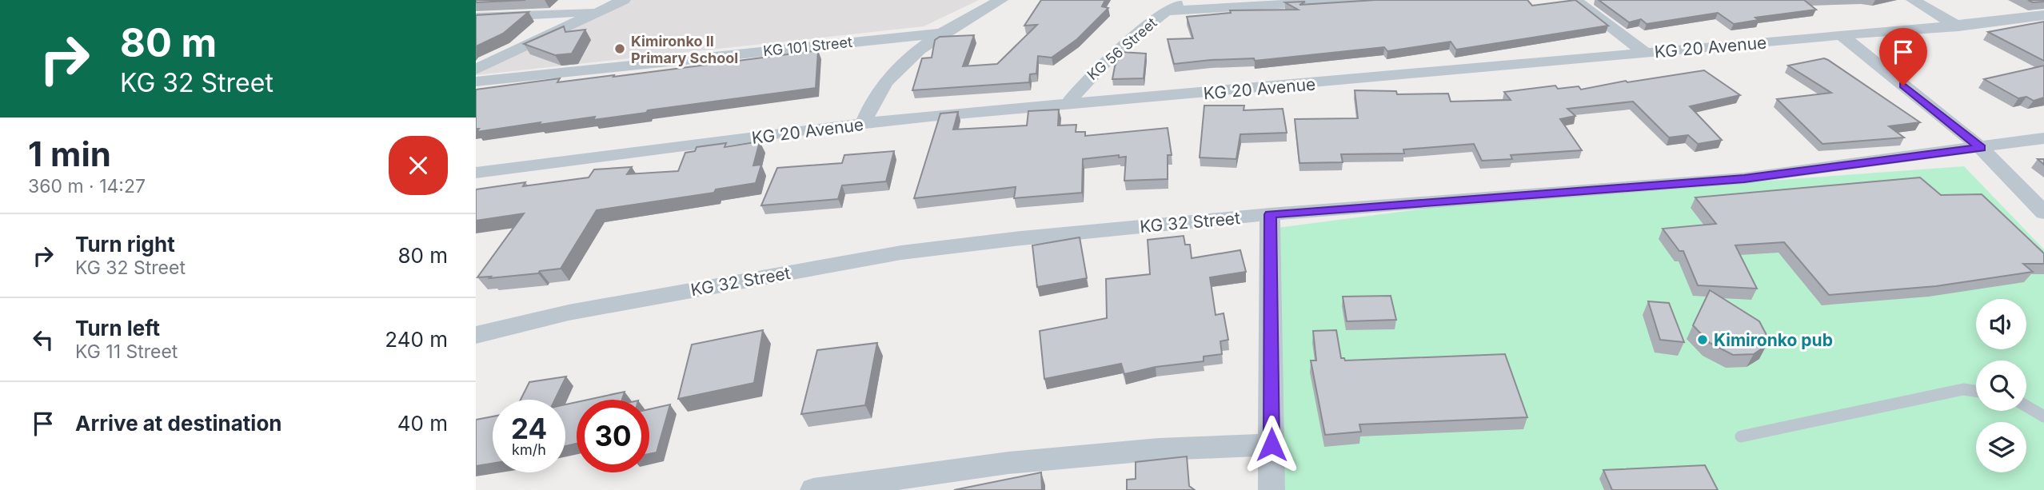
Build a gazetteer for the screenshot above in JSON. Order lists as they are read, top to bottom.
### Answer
{
  "streets": {
    "street": [
      "KG 101 Street",
      "KG 20 Avenue",
      "KG 56 Street",
      "KG 32 Street"
    ]
  },
  "crossings": [
    ["KG 20 Avenue", "KG 56 Street"]
  ],
  "places": ["Kimironko II Primary School", "Kimironko pub"],
  "page": {
    "turn": ["80 m", "KG 32 Street"],
    "heading": ["1 min", "360 m · 14:27"],
    "list": [
      {
        "name": "Turn right",
        "note": "KG 32 Street",
        "value": "80 m"
      },
      {
        "name": "Turn left",
        "note": "KG 11 Street",
        "value": "240 m"
      },
      {
        "name": "Arrive at destination",
        "value": "40 m"
      }
    ],
    "speed": "24 km/h",
    "limit": "30"
  }
}
